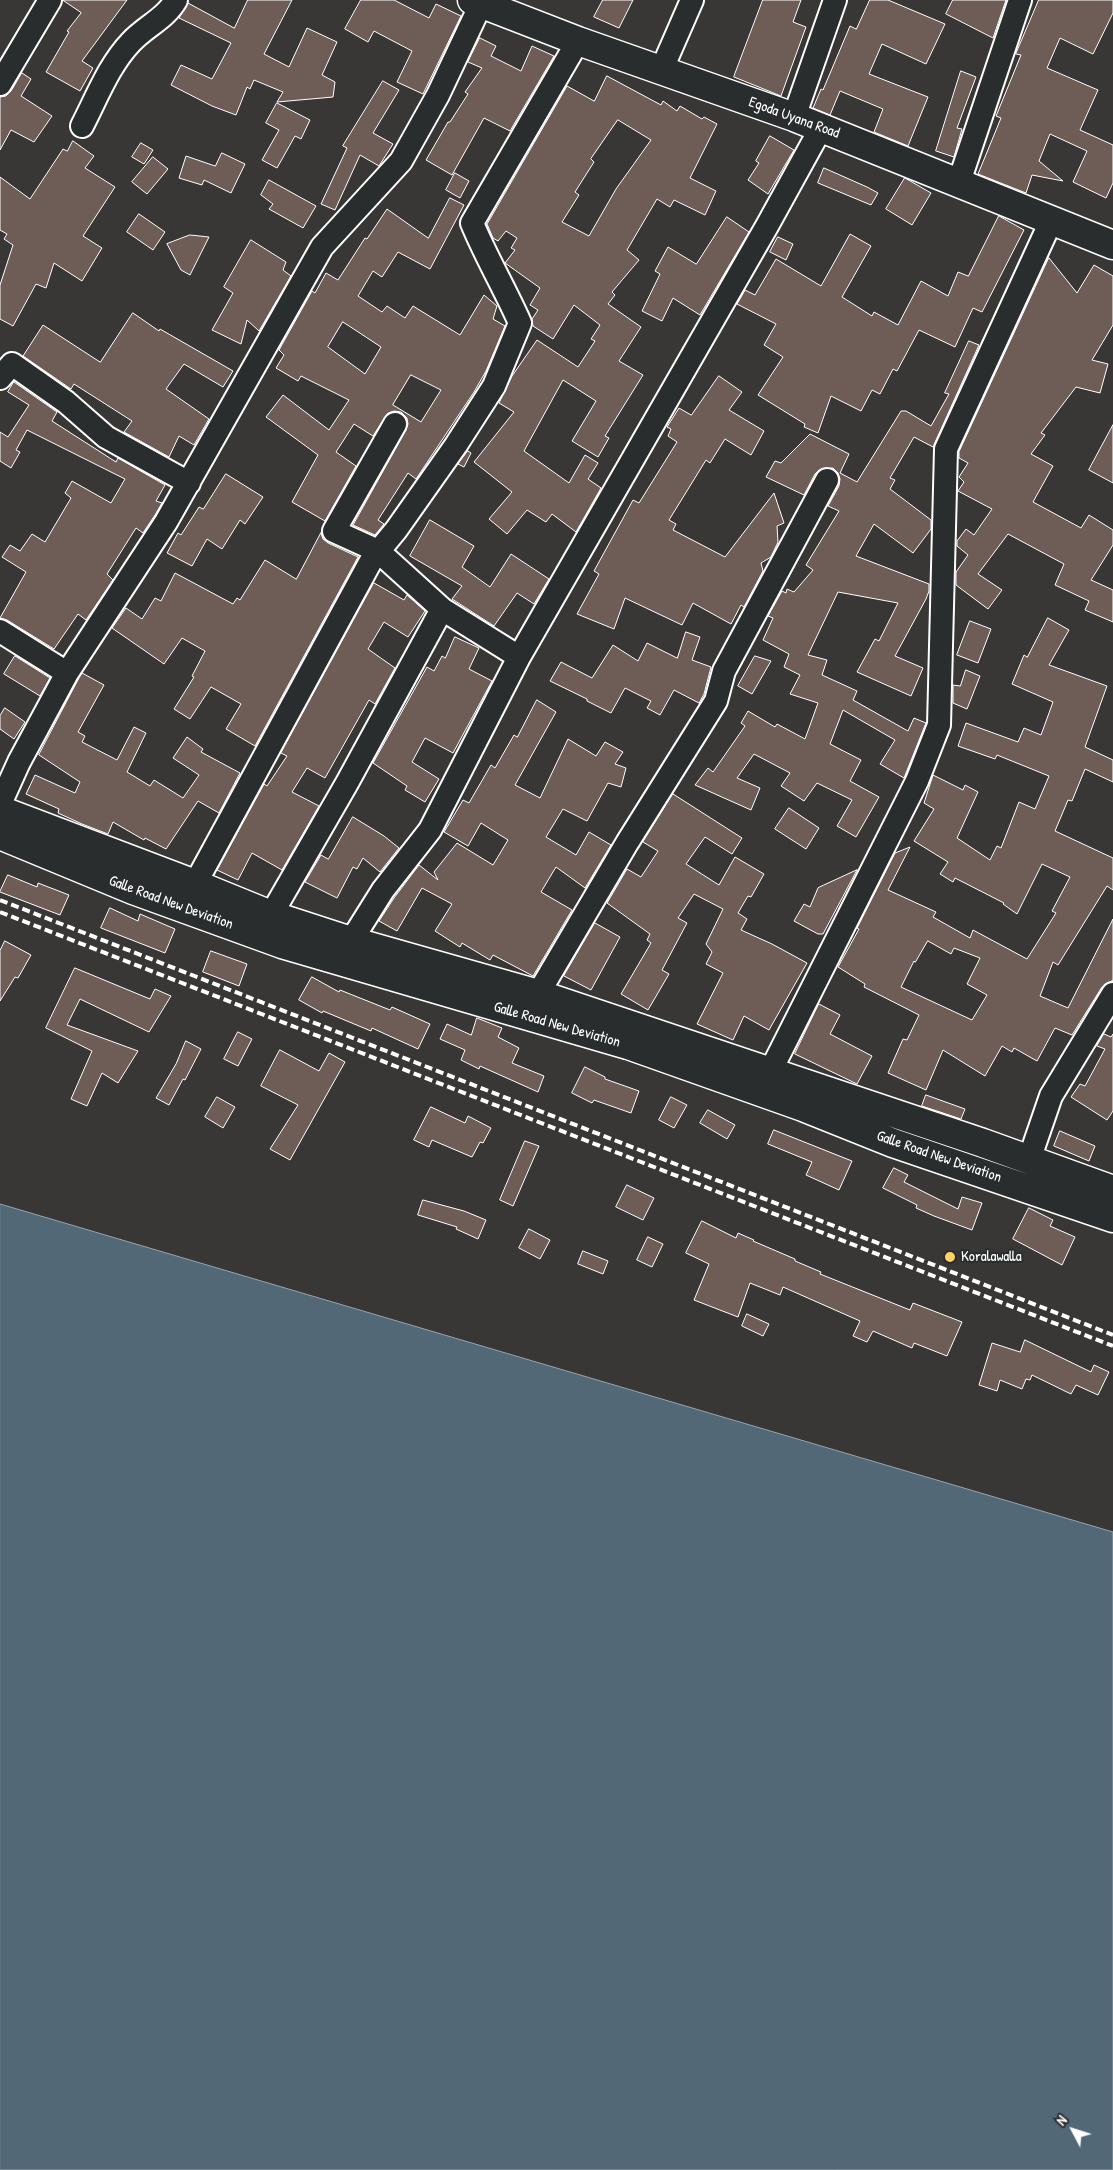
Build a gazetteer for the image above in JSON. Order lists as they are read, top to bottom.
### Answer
{
  "streets": {
    "main road": ["Egoda Uyana Road", "Galle Road New Deviation"]
  },
  "places": ["Koralawalla"],
  "north": "top left"
}
